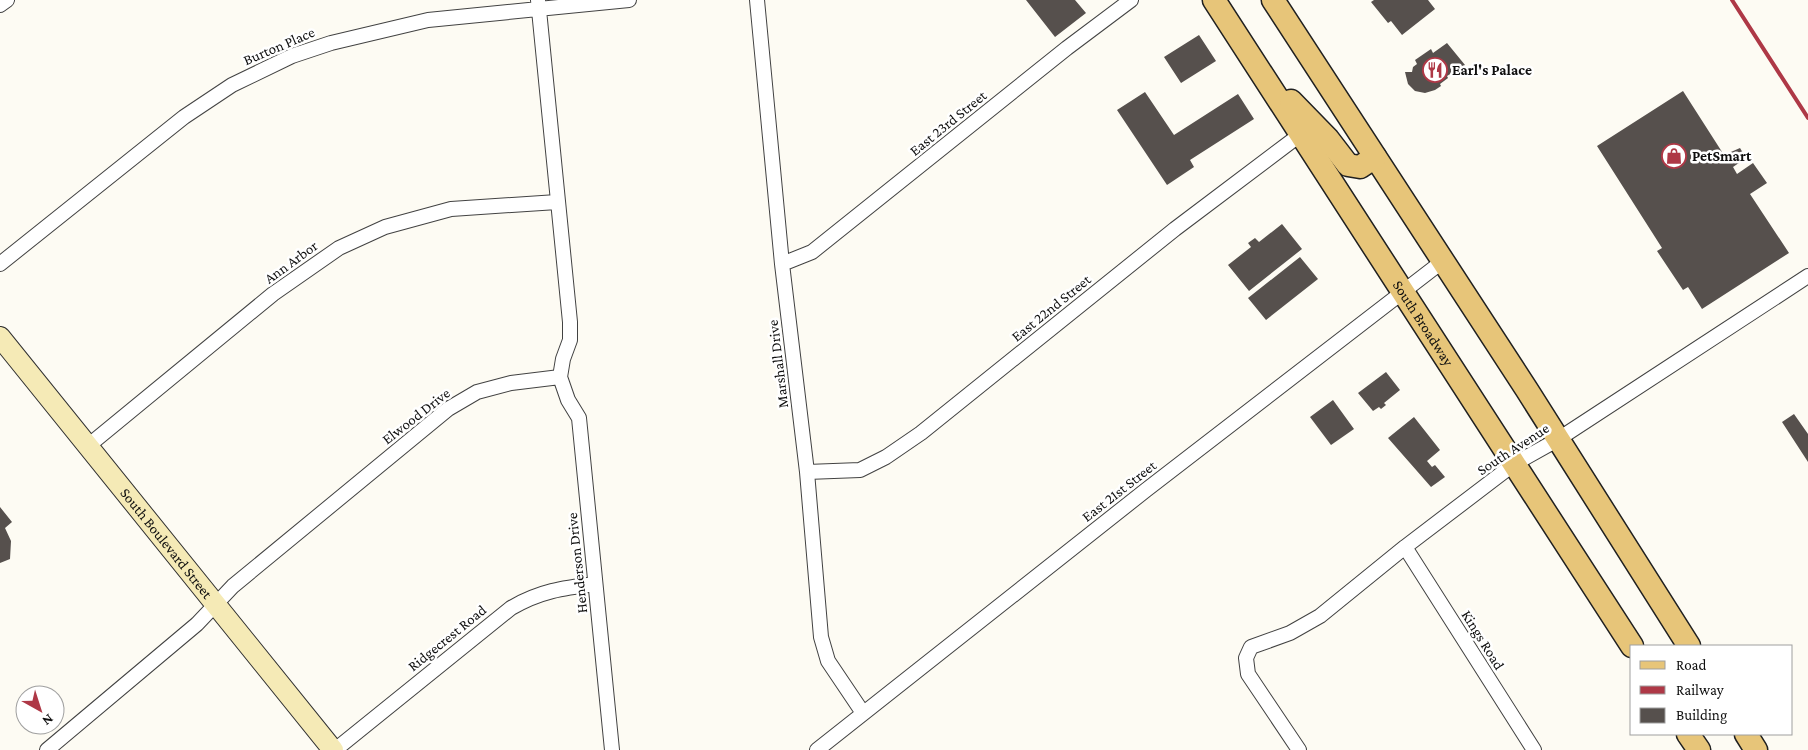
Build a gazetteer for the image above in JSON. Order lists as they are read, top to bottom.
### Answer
{
  "streets": {
    "main road": ["South Broadway", "South Boulevard Street"],
    "street": [
      "Burton Place",
      "East 23rd Street",
      "Ann Arbor",
      "East 22nd Street",
      "Marshall Drive",
      "Elwood Drive",
      "South Avenue",
      "East 21st Street",
      "Henderson Drive",
      "Ridgecrest Road",
      "Kings Road"
    ]
  },
  "crossings": [
    ["East 23rd Street", "Marshall Drive"],
    ["Ann Arbor", "South Boulevard Street"],
    ["East 22nd Street", "South Broadway"],
    ["East 22nd Street", "Marshall Drive"],
    ["South Broadway", "South Avenue"],
    ["South Broadway", "East 21st Street"],
    ["Marshall Drive", "East 21st Street"],
    ["Elwood Drive", "South Boulevard Street"],
    ["Elwood Drive", "Henderson Drive"],
    ["South Avenue", "Kings Road"],
    ["South Boulevard Street", "Ridgecrest Road"],
    ["Henderson Drive", "Ridgecrest Road"]
  ],
  "places": {
    "restaurant": ["Earl's Palace"],
    "shop": ["PetSmart"]
  },
  "legend": ["Road", "Railway", "Building"],
  "north": "bottom right"
}
